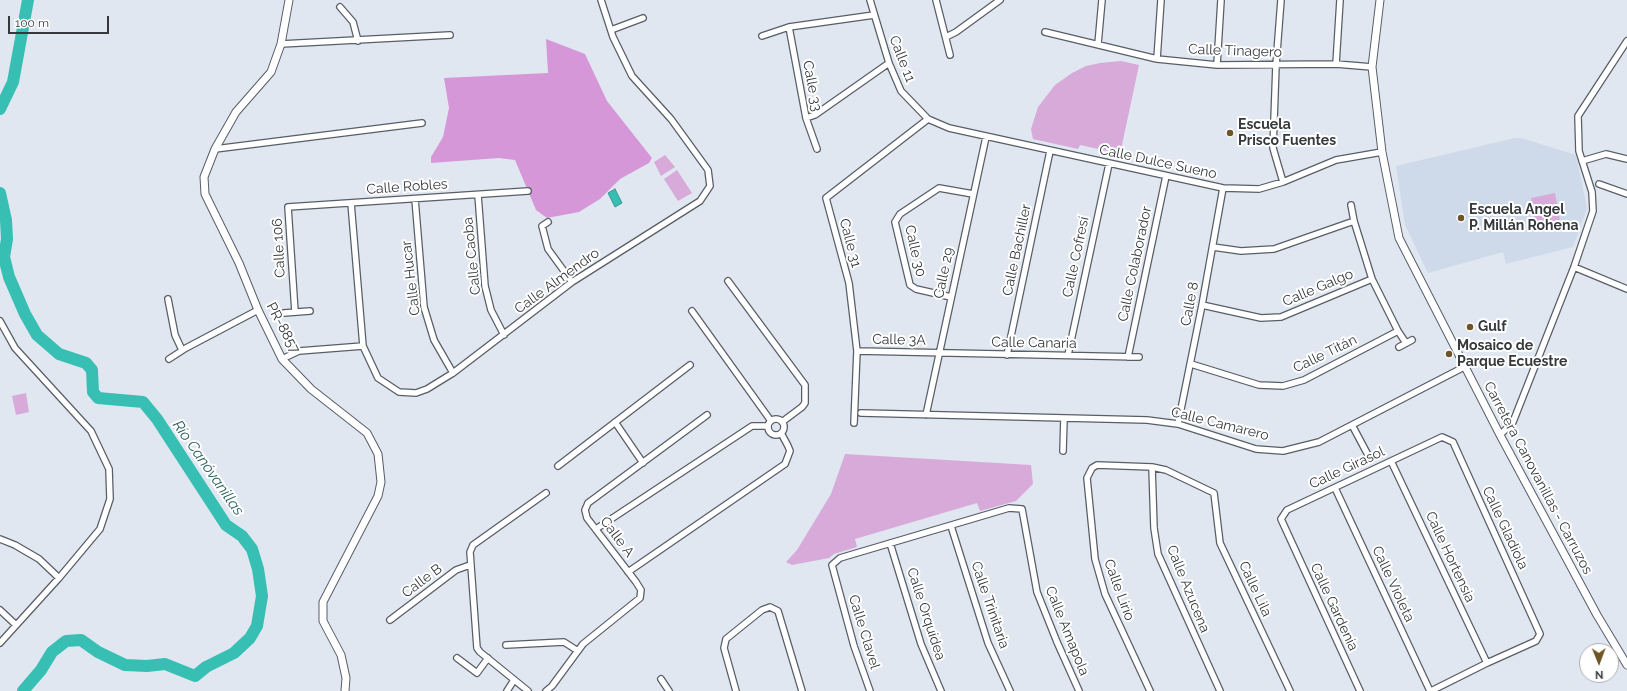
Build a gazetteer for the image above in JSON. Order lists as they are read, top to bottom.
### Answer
{
  "streets": {
    "street": [
      "Calle Tinagero",
      "Calle 11",
      "Calle 33",
      "Calle Dulce Sueno",
      "Calle Robles",
      "Calle 31",
      "Calle 106",
      "Calle Bachiller",
      "Calle 30",
      "Calle Caoba",
      "Calle Cofresí",
      "Calle Colaborador",
      "Calle 29",
      "Calle Hucar",
      "Calle Almendro",
      "Calle Galgo",
      "Calle 8",
      "PR-8857",
      "Calle 3A",
      "Calle Canaria",
      "Calle Titán",
      "Calle Camarero",
      "Calle Girasol",
      "Carretera Canovanillas - Carruzos",
      "Calle Gladiola",
      "Calle A",
      "Calle Hortensia",
      "Calle B",
      "Calle Violeta",
      "Calle Azucena",
      "Calle Lila",
      "Calle Lirio",
      "Calle Trinitaria",
      "Calle Gardenia",
      "Calle Orquídea",
      "Calle Amapola",
      "Calle Clavel"
    ]
  },
  "crossings": [
    ["Calle Tinagero", "Carretera Canovanillas - Carruzos"],
    ["Calle 11", "Calle Dulce Sueno"],
    ["Calle 11", "Calle 31"],
    ["Calle Dulce Sueno", "Calle 31"],
    ["Calle Dulce Sueno", "Calle Bachiller"],
    ["Calle Dulce Sueno", "Calle Cofresí"],
    ["Calle Dulce Sueno", "Calle Colaborador"],
    ["Calle Dulce Sueno", "Calle 29"],
    ["Calle Dulce Sueno", "Calle 8"],
    ["Calle Dulce Sueno", "Carretera Canovanillas - Carruzos"],
    ["Calle Robles", "Calle 106"],
    ["Calle Robles", "Calle Caoba"],
    ["Calle Robles", "Calle Hucar"],
    ["Calle Robles", "Calle Almendro"],
    ["Calle 31", "Calle 3A"],
    ["Calle Bachiller", "Calle Canaria"],
    ["Calle 30", "Calle 29"],
    ["Calle Caoba", "Calle Almendro"],
    ["Calle Cofresí", "Calle Canaria"],
    ["Calle Colaborador", "Calle Canaria"],
    ["Calle 29", "Calle 3A"],
    ["Calle 29", "Calle Canaria"],
    ["Calle 29", "Calle Camarero"],
    ["Calle Hucar", "Calle Almendro"],
    ["Calle Galgo", "Calle 8"],
    ["Calle 8", "Calle Titán"],
    ["Calle 8", "Calle Camarero"],
    ["Calle 3A", "Calle Canaria"],
    ["Calle Camarero", "Carretera Canovanillas - Carruzos"],
    ["Calle Girasol", "Calle Gladiola"],
    ["Calle Girasol", "Calle Hortensia"],
    ["Calle Girasol", "Calle Violeta"],
    ["Calle Girasol", "Calle Gardenia"],
    ["Calle Gladiola", "Calle Hortensia"],
    ["Calle Azucena", "Calle Lila"],
    ["Calle Azucena", "Calle Lirio"],
    ["Calle Lila", "Calle Lirio"],
    ["Calle Trinitaria", "Calle Amapola"],
    ["Calle Orquídea", "Calle Clavel"]
  ],
  "water": ["Río Canóvanillas"],
  "places": [
    "Escuela Prisco Fuentes",
    "Escuela Angel P. Millán Rohena",
    "Gulf",
    "Mosaico de Parque Ecuestre"
  ],
  "scale_bar": "100 m",
  "north": "bottom"
}
